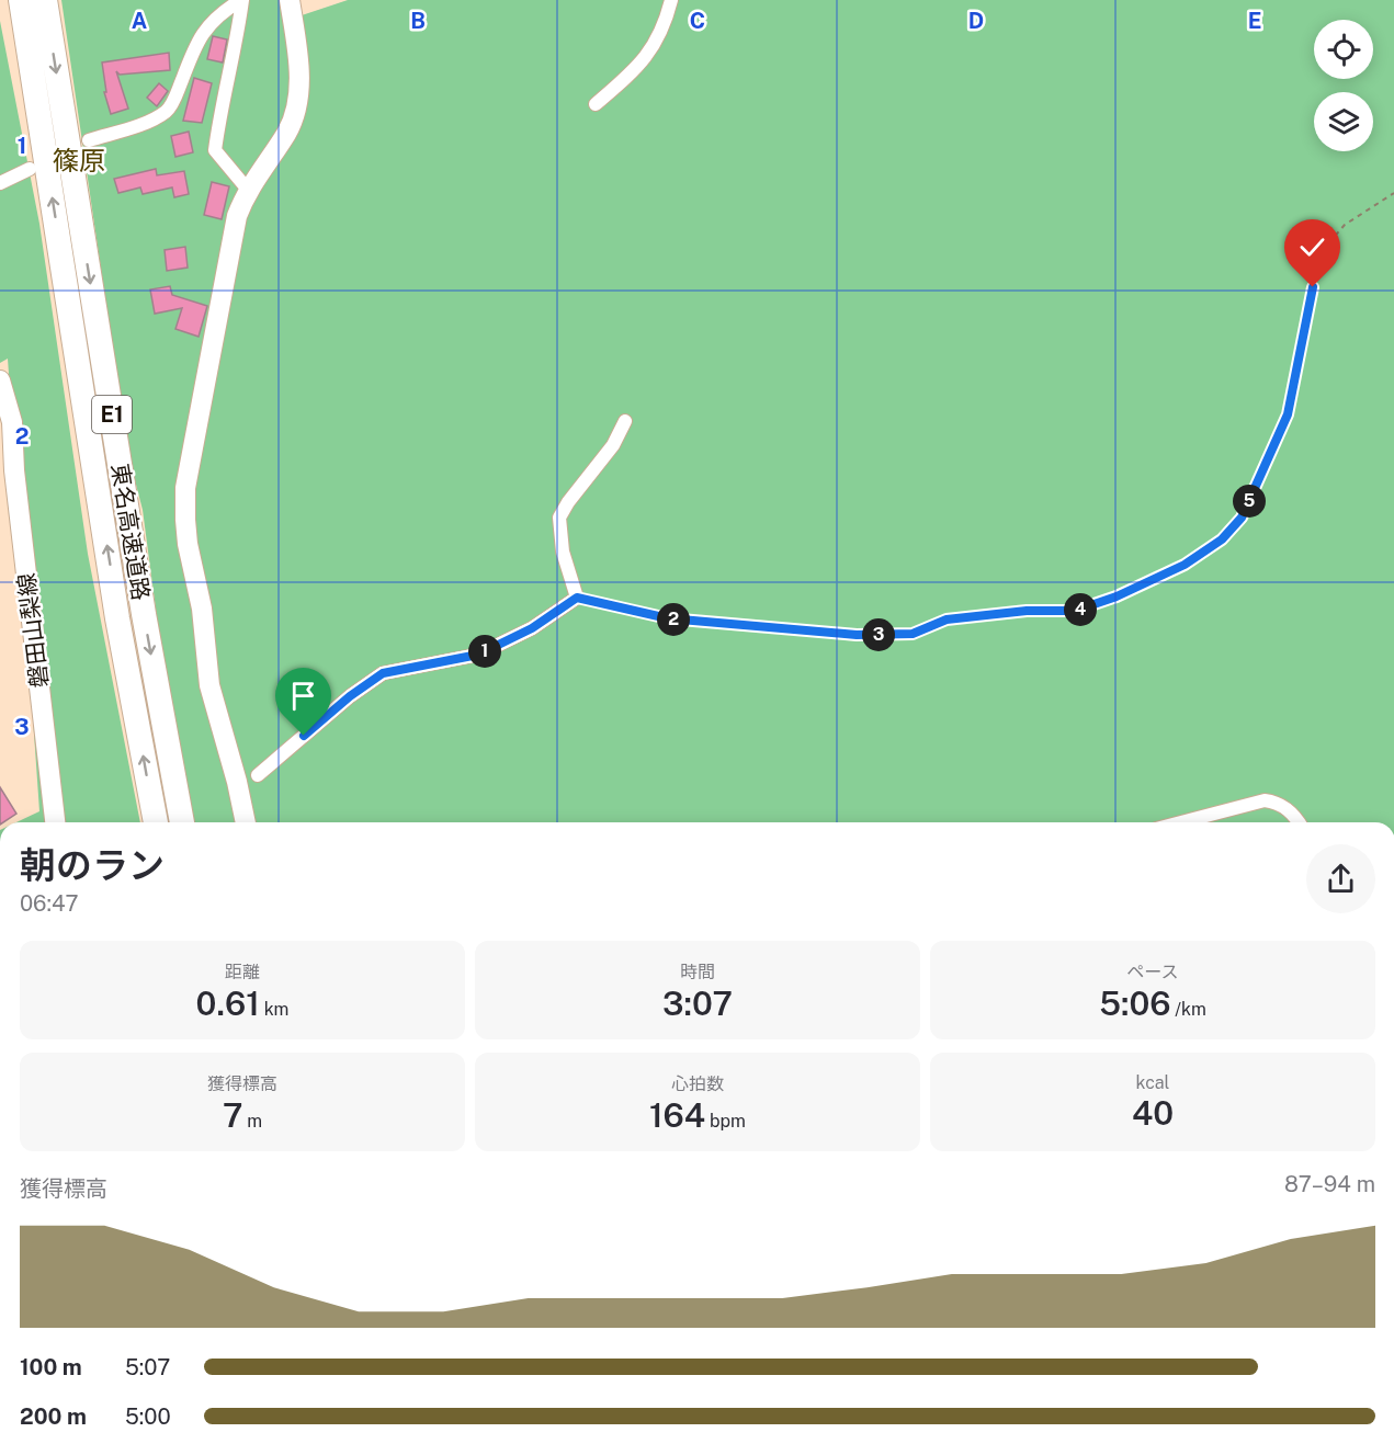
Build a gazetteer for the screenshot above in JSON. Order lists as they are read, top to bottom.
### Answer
{
  "streets": {
    "highway": ["E1", "東名高速道路"],
    "street": ["磐田山梨線"]
  },
  "districts": ["篠原"],
  "page": {
    "pins": [
      "5",
      "4",
      "2",
      "3",
      "1"
    ],
    "heading": ["朝のラン", "06:47"],
    "stats": [
      ["距離", "0.61 km"],
      ["時間", "3:07"],
      ["ペース", "5:06 /km"],
      ["獲得標高", "7 m"],
      ["心拍数", "164 bpm"],
      ["kcal", "40"]
    ],
    "chart": ["獲得標高", "87–94 m"],
    "list": [
      {
        "name": "100 m",
        "note": "5:07"
      },
      {
        "name": "200 m",
        "note": "5:00"
      }
    ]
  },
  "grid": {
    "columns": [
      "A",
      "B",
      "C",
      "D",
      "E"
    ],
    "rows": ["1", "2", "3"]
  }
}
